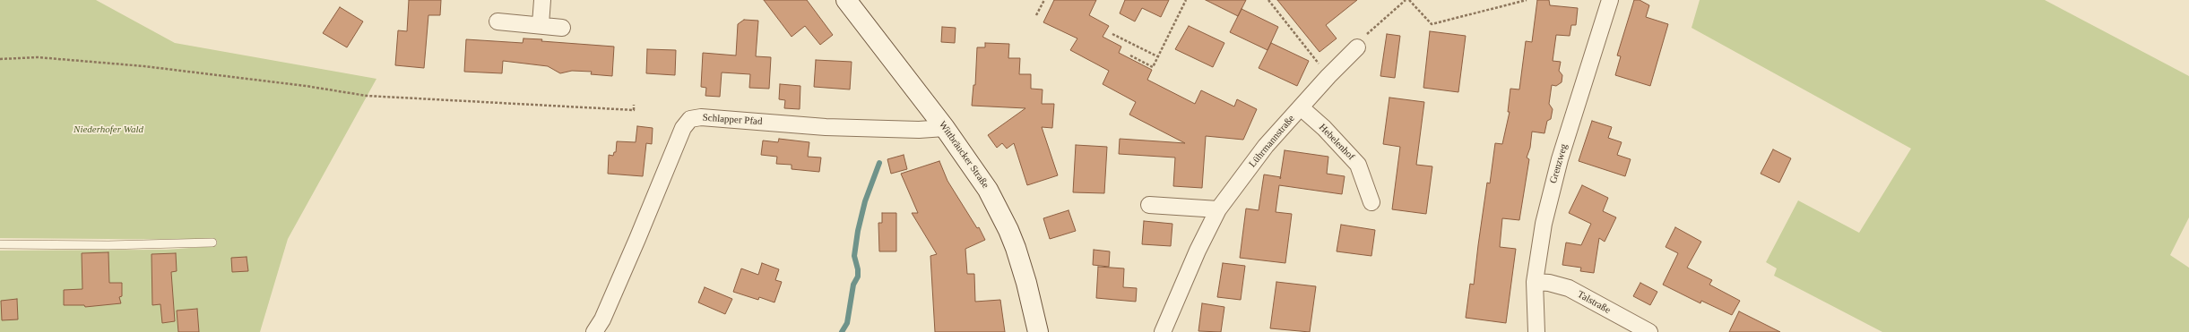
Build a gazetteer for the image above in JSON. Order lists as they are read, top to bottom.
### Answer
{
  "streets": {
    "main road": ["Wittbräucker Straße"],
    "street": [
      "Schlapper Pfad",
      "Lührmannstraße",
      "Hebelenhof",
      "Grenzweg",
      "Talstraße"
    ]
  },
  "crossings": [
    ["Schlapper Pfad", "Wittbräucker Straße"],
    ["Lührmannstraße", "Hebelenhof"],
    ["Grenzweg", "Talstraße"]
  ],
  "parks": ["Niederhofer Wald"]
}
